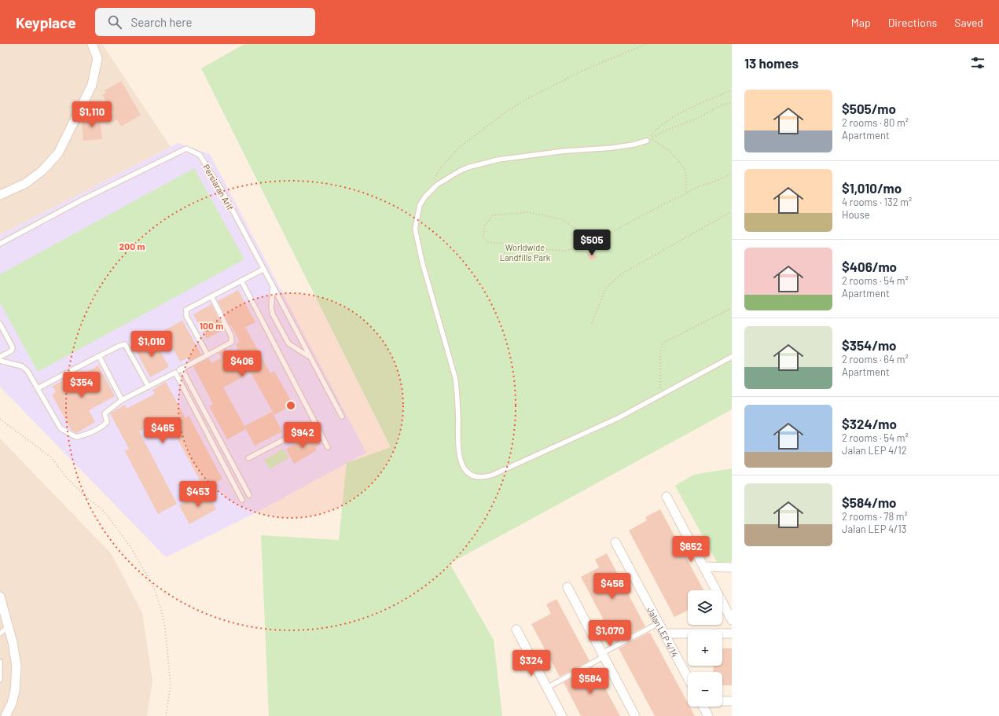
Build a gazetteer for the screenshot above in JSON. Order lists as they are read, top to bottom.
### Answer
{
  "streets": {
    "street": ["Jalan LEP 4/14"],
    "lane": ["Persiaran Arif"]
  },
  "parks": ["Worldwide Landfills Park"],
  "page": {
    "header": "Keyplace",
    "search": "Search here",
    "nav": ["Map", "Directions", "Saved"],
    "heading": "13 homes",
    "list": [
      {
        "name": "$505/mo",
        "note": "2 rooms · 80 m² · Apartment"
      },
      {
        "name": "$1,010/mo",
        "note": "4 rooms · 132 m² · House"
      },
      {
        "name": "$406/mo",
        "note": "2 rooms · 54 m² · Apartment"
      },
      {
        "name": "$354/mo",
        "note": "2 rooms · 64 m² · Apartment"
      },
      {
        "name": "$324/mo",
        "note": "2 rooms · 54 m² · Jalan LEP 4/12"
      },
      {
        "name": "$584/mo",
        "note": "2 rooms · 78 m² · Jalan LEP 4/13"
      }
    ],
    "price": [
      "$1,110",
      "$505",
      "$1,010",
      "$406",
      "$354",
      "$465",
      "$942",
      "$453",
      "$652",
      "$456",
      "$1,070",
      "$324",
      "$584"
    ],
    "map_buttons": ["+", "−"]
  },
  "rings": ["200 m", "100 m"]
}
